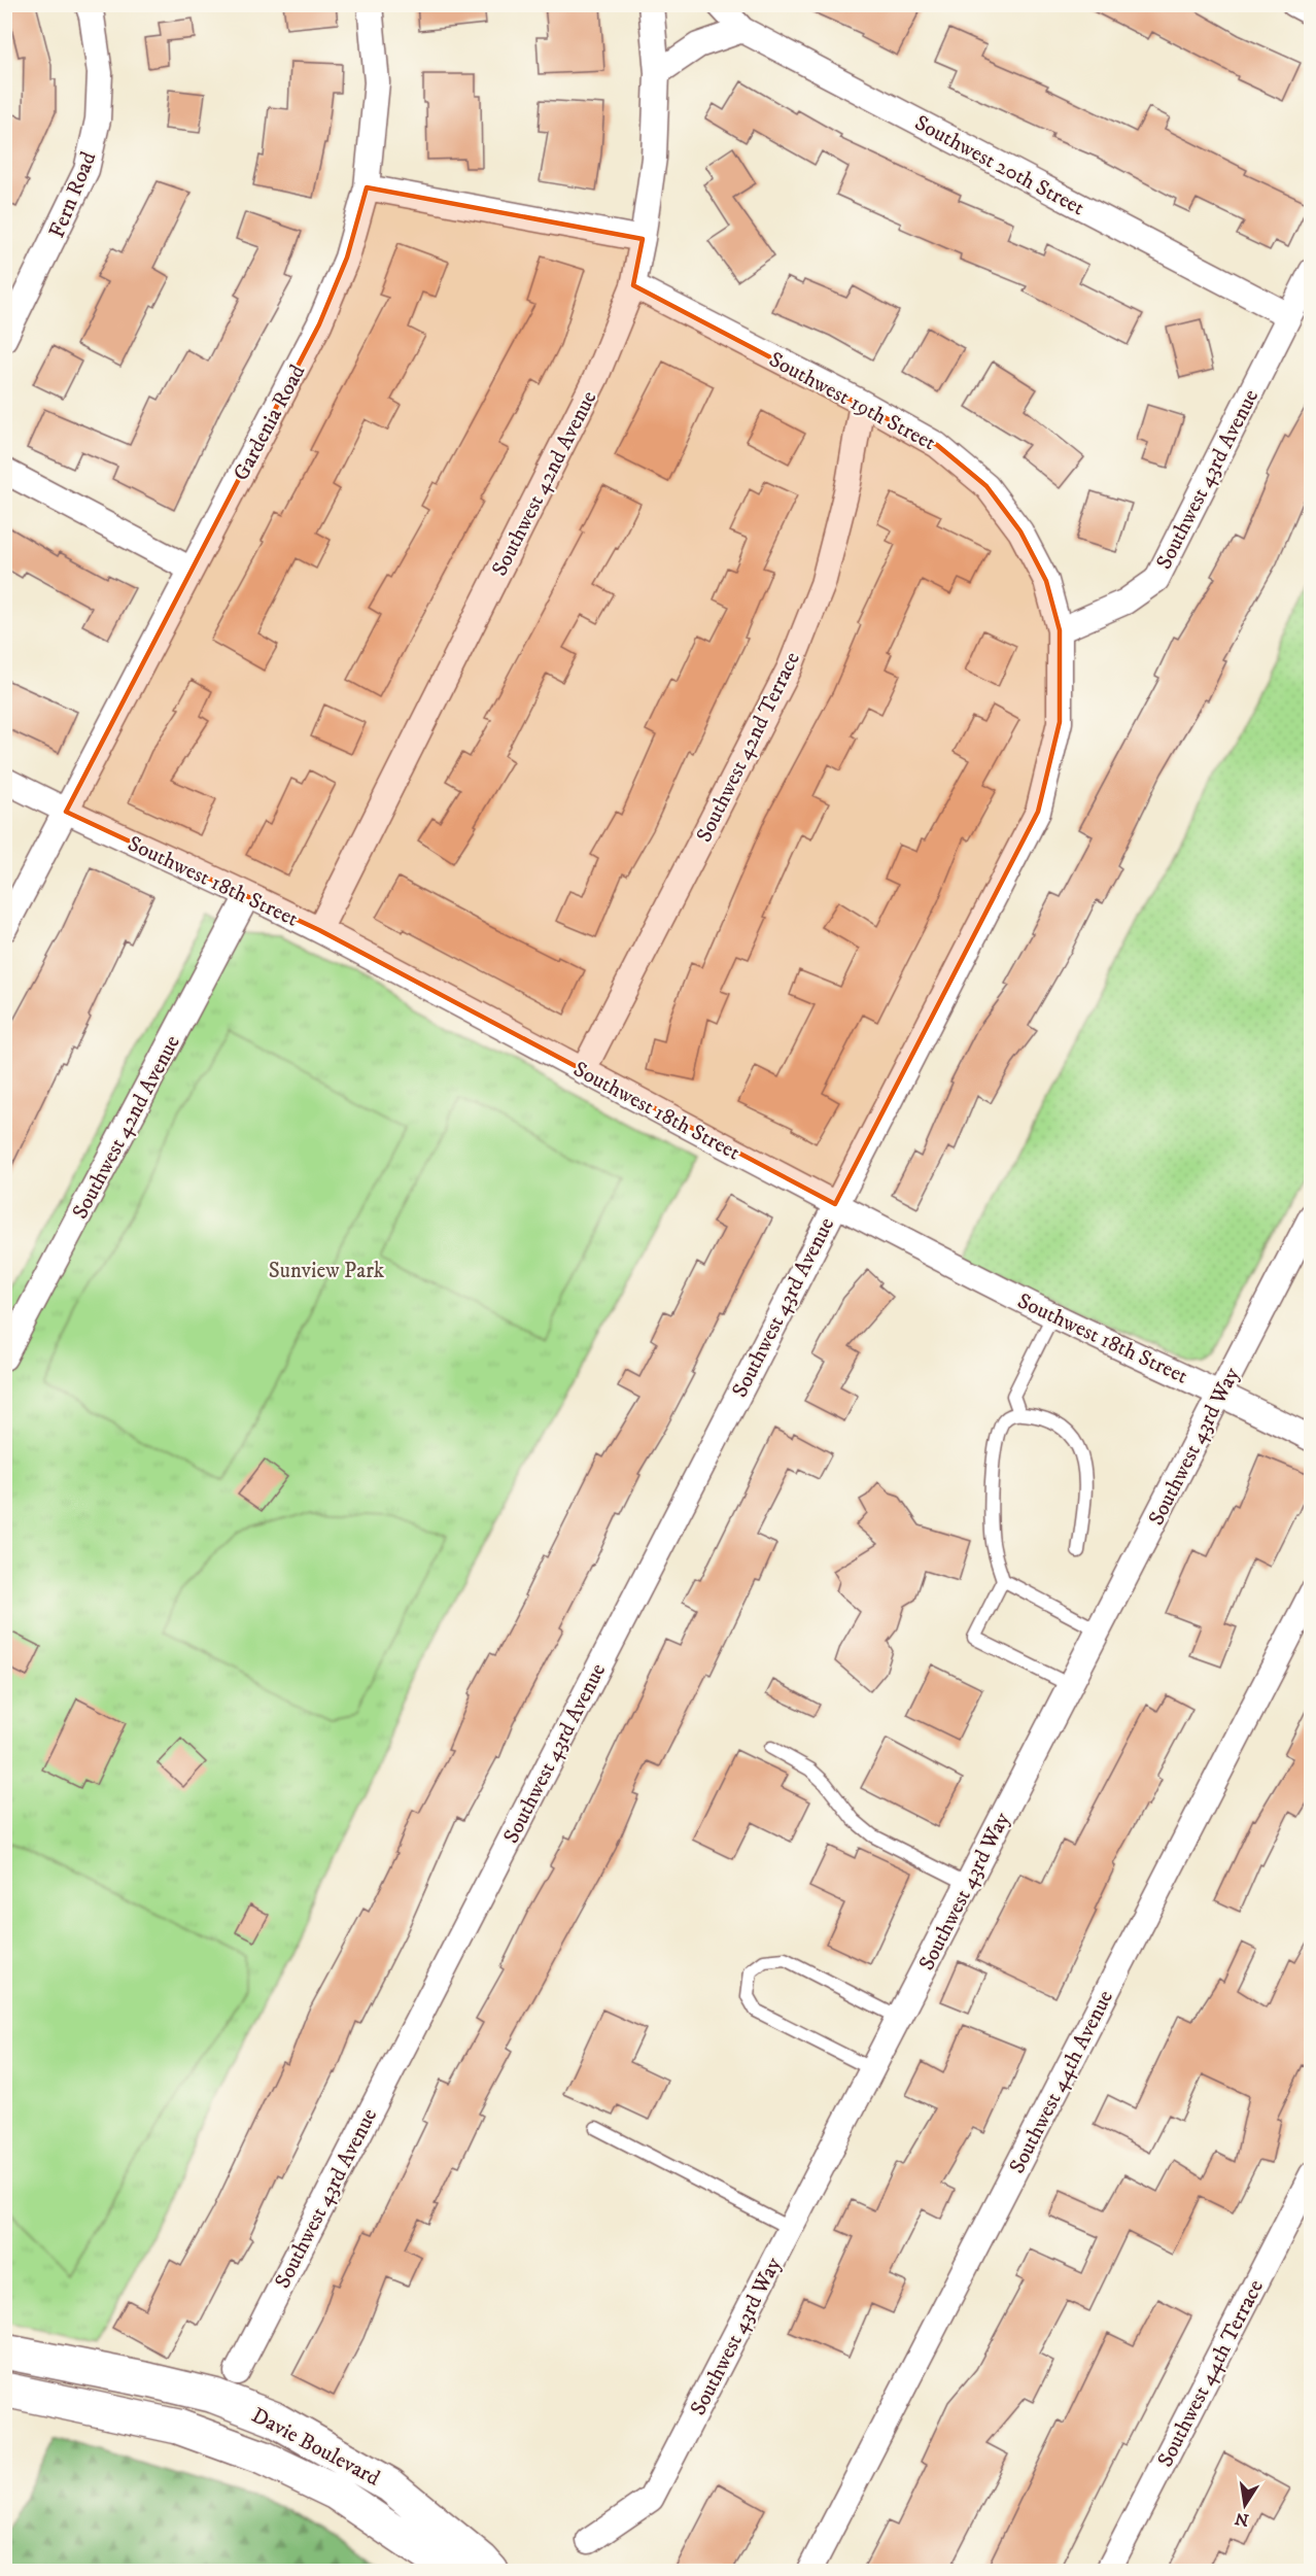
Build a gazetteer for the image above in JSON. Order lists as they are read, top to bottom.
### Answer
{
  "streets": {
    "main road": ["Davie Boulevard"],
    "street": [
      "Southwest 20th Street",
      "Fern Road",
      "Southwest 19th Street",
      "Gardenia Road",
      "Southwest 43rd Avenue",
      "Southwest 42nd Avenue",
      "Southwest 42nd Terrace",
      "Southwest 18th Street",
      "Southwest 43rd Way",
      "Southwest 44th Avenue",
      "Southwest 44th Terrace"
    ]
  },
  "crossings": [
    ["Southwest 20th Street", "Southwest 43rd Avenue"],
    ["Southwest 19th Street", "Southwest 43rd Avenue"],
    ["Southwest 19th Street", "Southwest 42nd Avenue"],
    ["Southwest 19th Street", "Southwest 42nd Terrace"],
    ["Gardenia Road", "Southwest 18th Street"],
    ["Southwest 43rd Avenue", "Southwest 18th Street"],
    ["Southwest 42nd Avenue", "Southwest 18th Street"],
    ["Southwest 42nd Terrace", "Southwest 18th Street"],
    ["Southwest 18th Street", "Southwest 43rd Way"]
  ],
  "parks": ["Sunview Park"],
  "north": "bottom"
}
